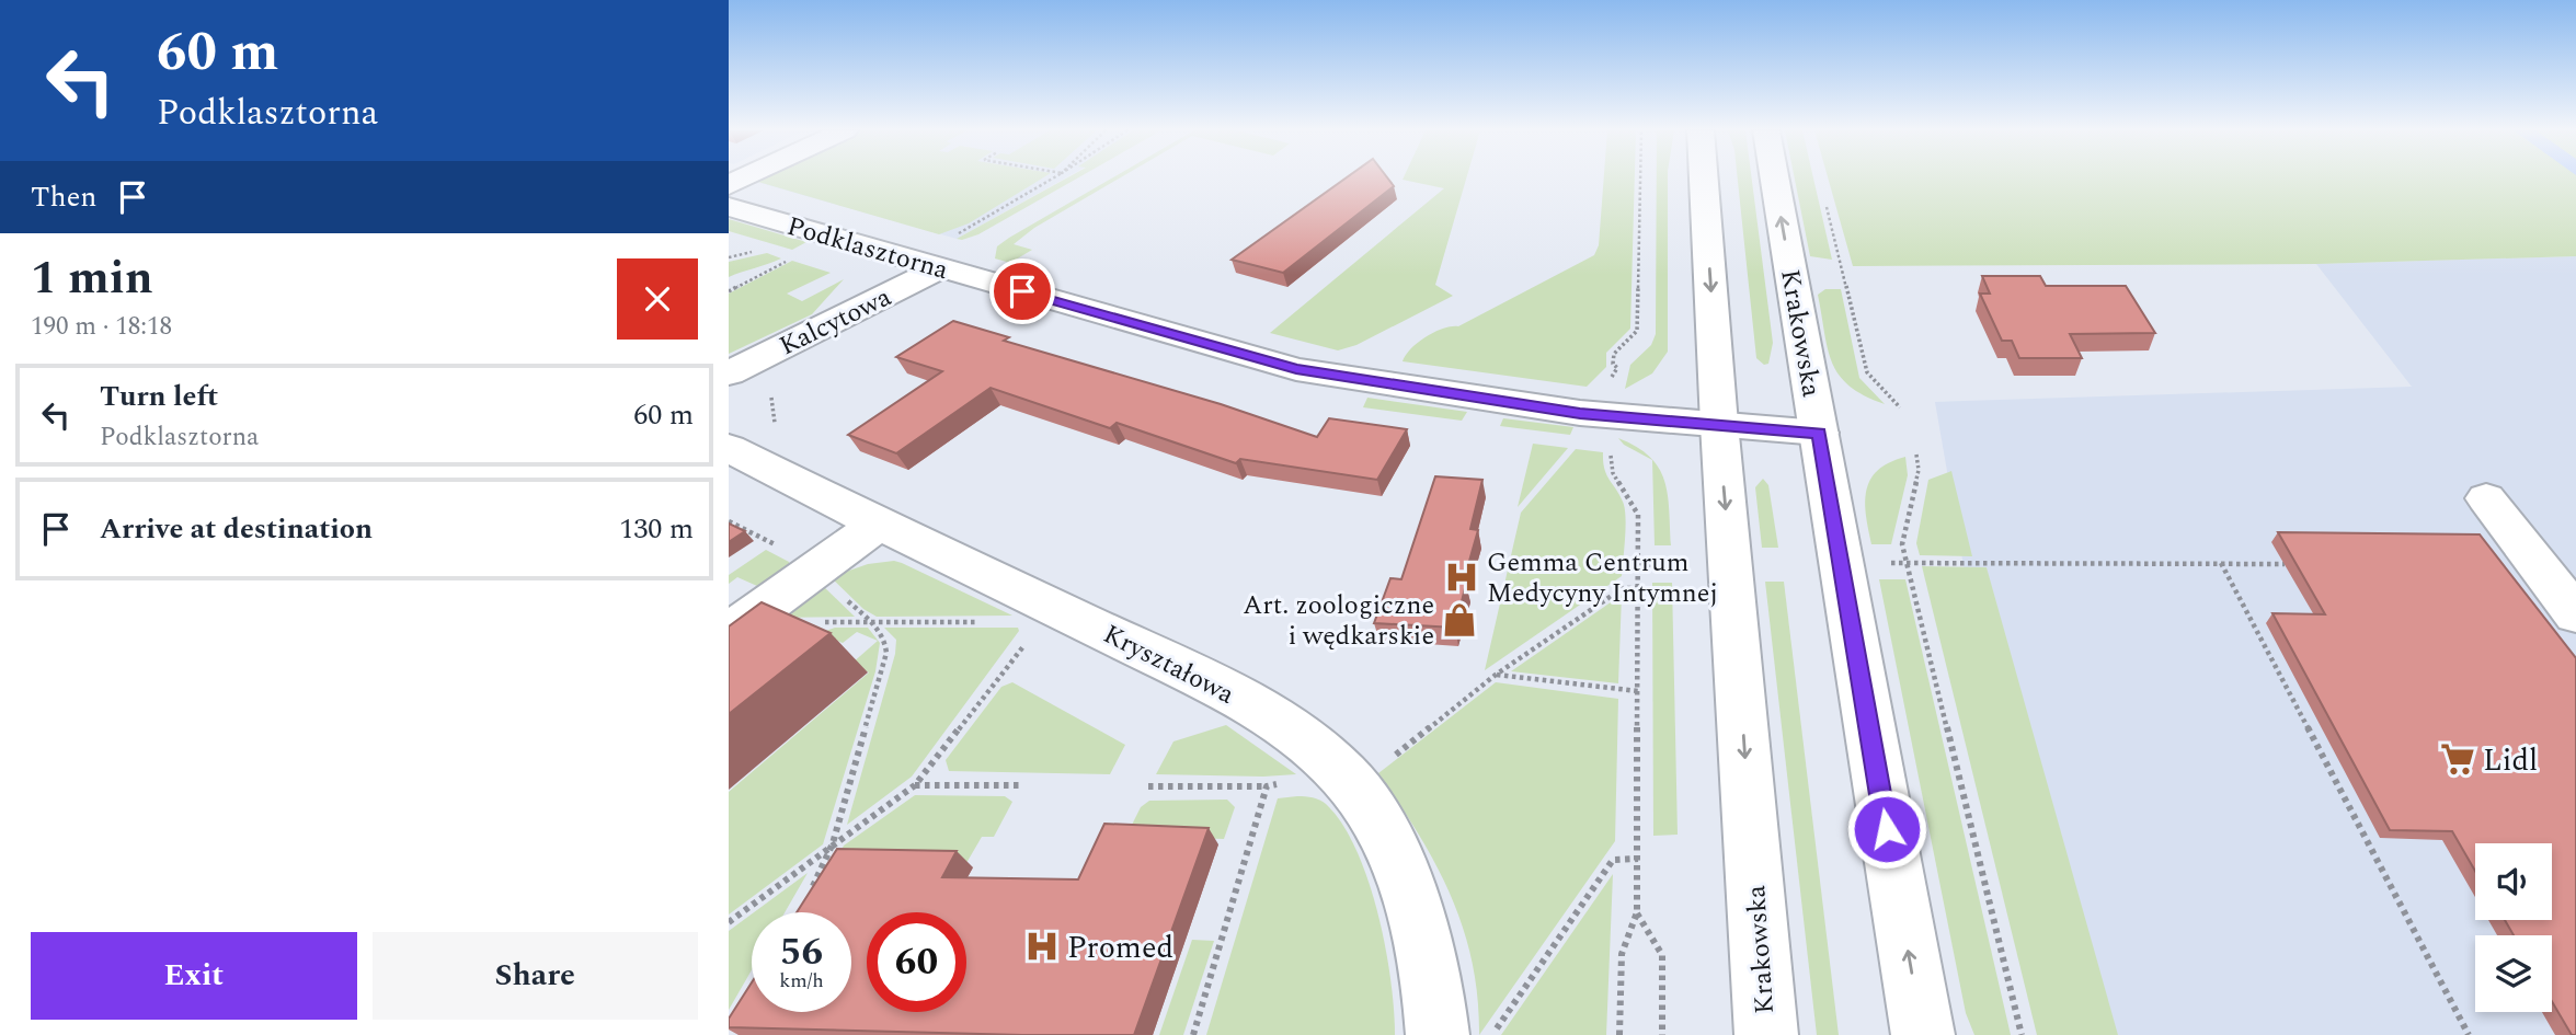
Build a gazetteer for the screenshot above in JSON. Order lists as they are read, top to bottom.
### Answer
{
  "streets": {
    "street": [
      "Podklasztorna",
      "Kalcytowa",
      "Krakowska",
      "Kryształowa"
    ]
  },
  "crossings": [
    ["Podklasztorna", "Kalcytowa"],
    ["Podklasztorna", "Krakowska"]
  ],
  "places": {
    "hospital": ["Gemma Centrum Medycyny Intymnej", "Promed"],
    "shop": ["Art. zoologiczne i wędkarskie"],
    "supermarket": ["Lidl"]
  },
  "page": {
    "turn": ["60 m", "Podklasztorna"],
    "then": "Then",
    "heading": ["1 min", "190 m · 18:18"],
    "list": [
      {
        "name": "Turn left",
        "note": "Podklasztorna",
        "value": "60 m"
      },
      {
        "name": "Arrive at destination",
        "value": "130 m"
      }
    ],
    "speed": "56 km/h",
    "limit": "60",
    "buttons": ["Exit", "Share"]
  }
}
